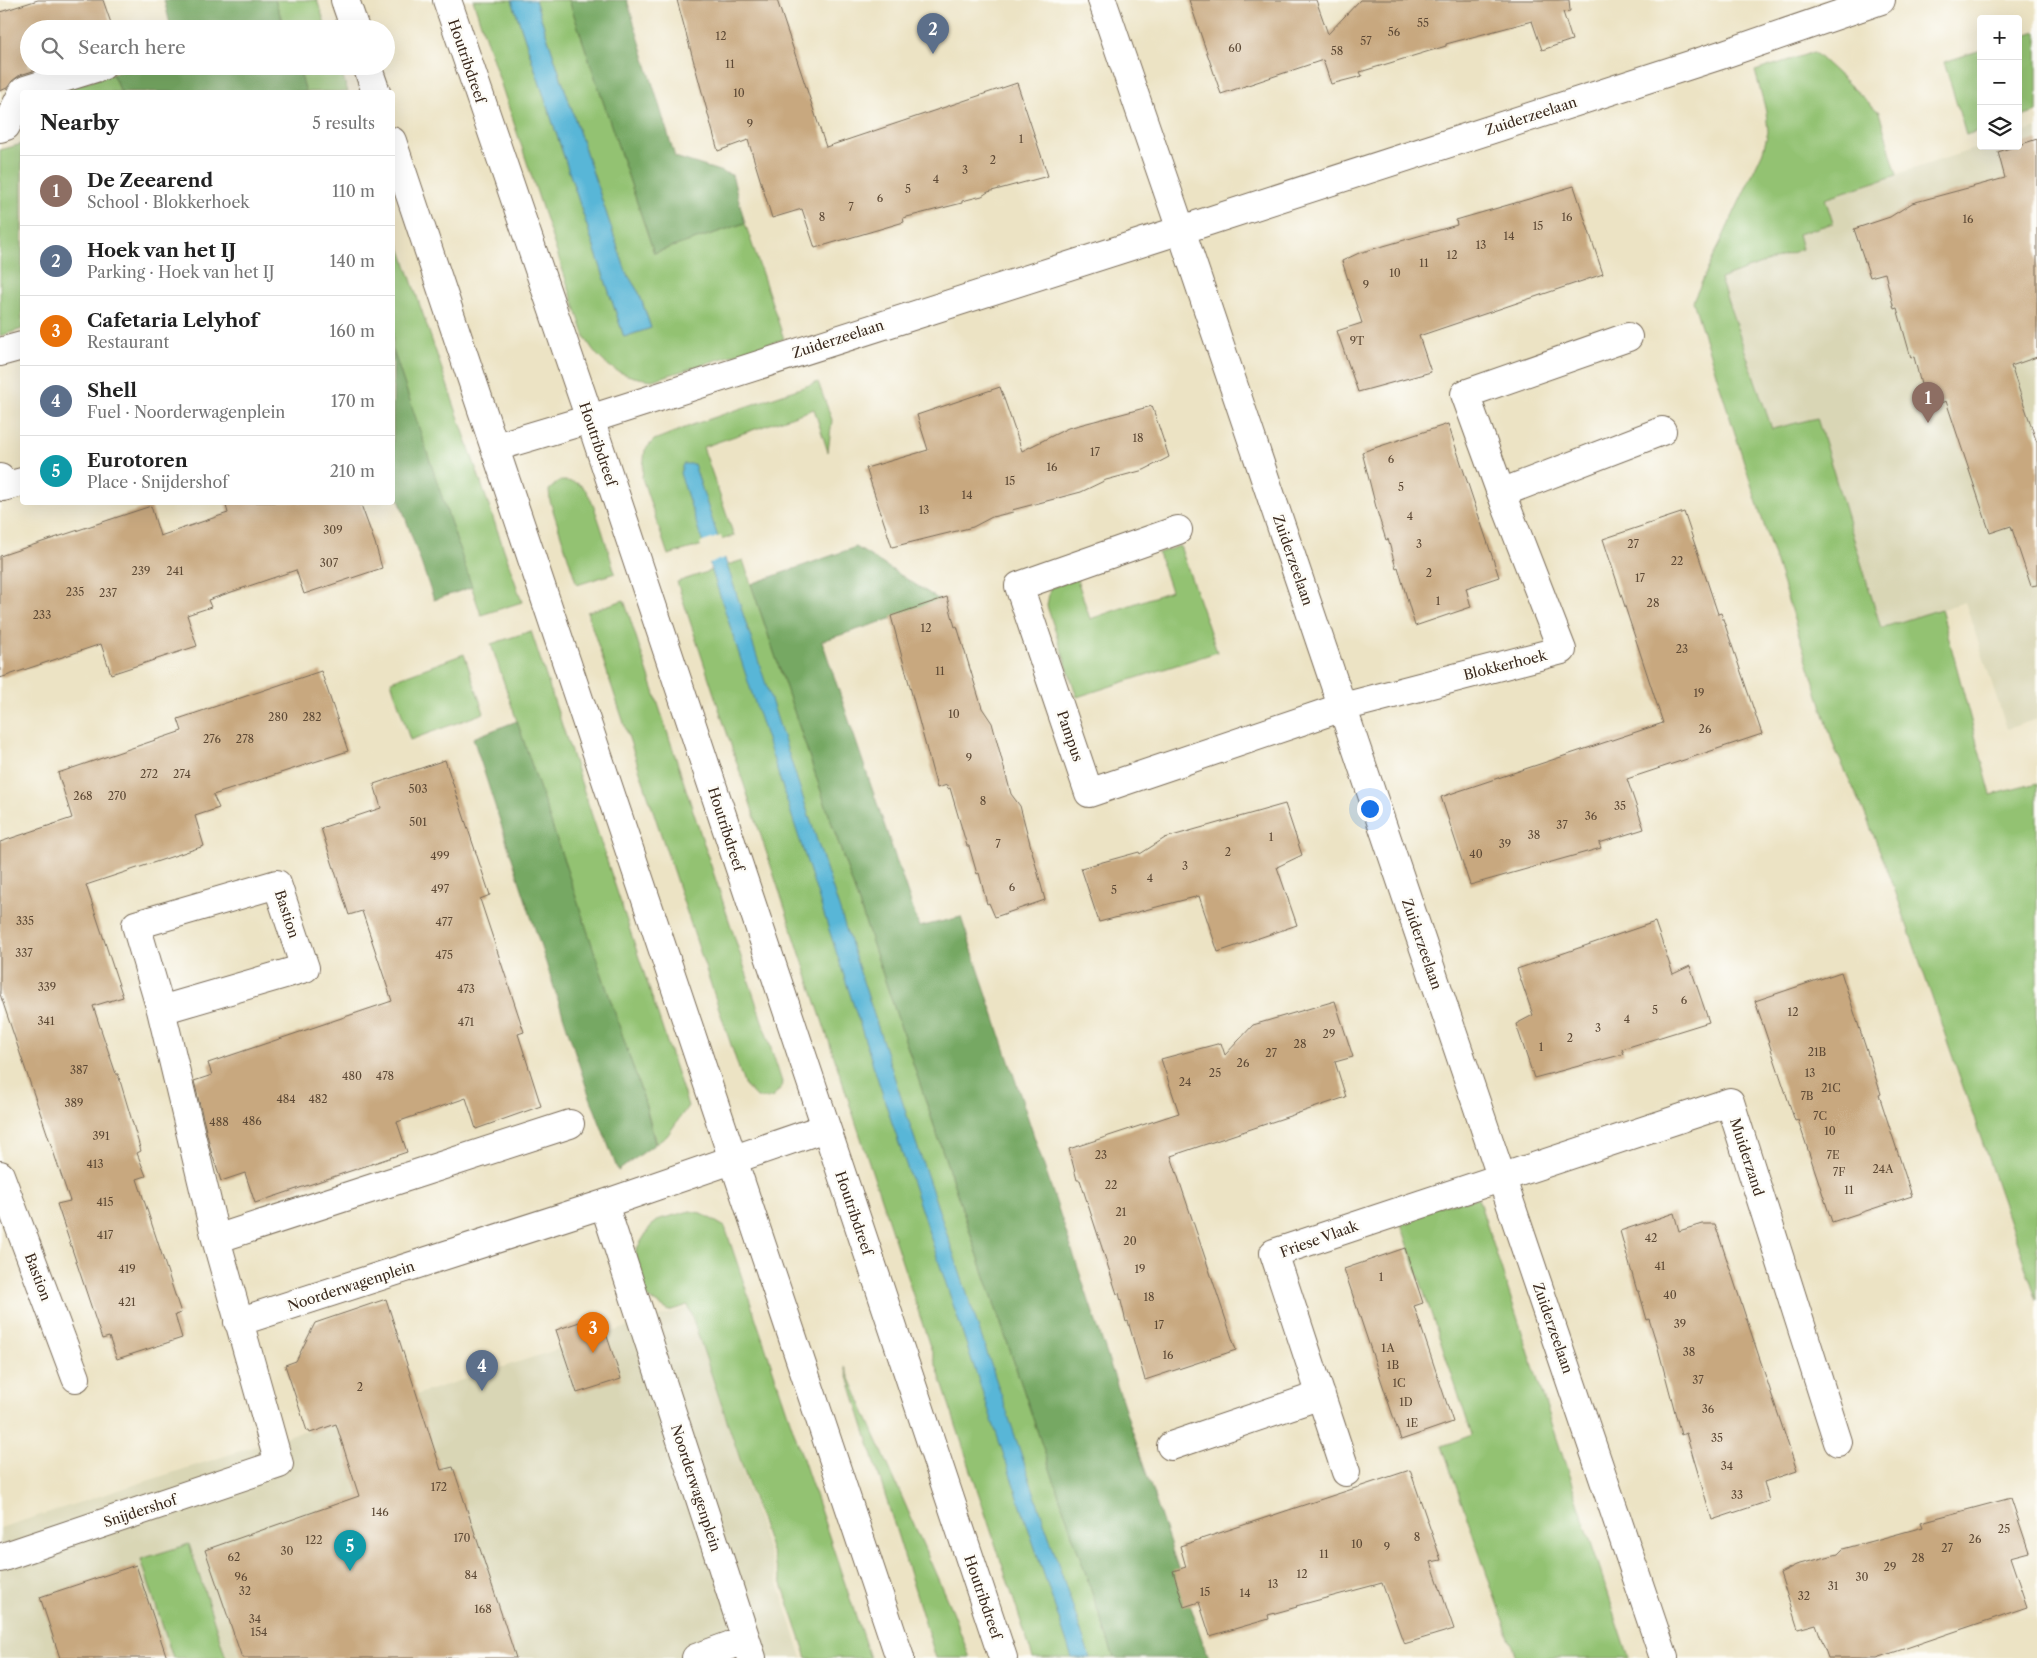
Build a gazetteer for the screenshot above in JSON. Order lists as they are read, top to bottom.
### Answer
{
  "streets": {
    "street": [
      "Houtribdreef",
      "Zuiderzeelaan",
      "Blokkerhoek",
      "Pampus",
      "Bastion",
      "Muiderzand",
      "Friese Vlaak",
      "Noorderwagenplein",
      "Snijdershof"
    ]
  },
  "crossings": [
    ["Houtribdreef", "Zuiderzeelaan"],
    ["Houtribdreef", "Noorderwagenplein"],
    ["Zuiderzeelaan", "Blokkerhoek"],
    ["Zuiderzeelaan", "Pampus"],
    ["Zuiderzeelaan", "Muiderzand"],
    ["Zuiderzeelaan", "Friese Vlaak"],
    ["Blokkerhoek", "Pampus"],
    ["Bastion", "Noorderwagenplein"],
    ["Bastion", "Snijdershof"],
    ["Muiderzand", "Friese Vlaak"],
    ["Noorderwagenplein", "Snijdershof"]
  ],
  "house_numbers": [
    "55",
    "56",
    "12",
    "57",
    "60",
    "58",
    "11",
    "10",
    "9",
    "1",
    "2",
    "3",
    "4",
    "5",
    "6",
    "7",
    "8",
    "16",
    "16",
    "15",
    "14",
    "13",
    "12",
    "11",
    "10",
    "9",
    "9T",
    "18",
    "17",
    "6",
    "16",
    "15",
    "5",
    "14",
    "13",
    "4",
    "309",
    "3",
    "27",
    "22",
    "307",
    "239",
    "241",
    "2",
    "17",
    "235",
    "237",
    "1",
    "28",
    "233",
    "12",
    "23",
    "11",
    "19",
    "10",
    "280",
    "282",
    "26",
    "276",
    "278",
    "9",
    "272",
    "274",
    "503",
    "268",
    "270",
    "8",
    "35",
    "36",
    "501",
    "37",
    "38",
    "1",
    "7",
    "39",
    "2",
    "40",
    "499",
    "3",
    "4",
    "6",
    "497",
    "5",
    "335",
    "477",
    "337",
    "475",
    "339",
    "473",
    "6",
    "5",
    "12",
    "4",
    "341",
    "471",
    "3",
    "29",
    "2",
    "28",
    "1",
    "21B",
    "27",
    "26",
    "387",
    "25",
    "13",
    "480",
    "478",
    "24",
    "21C",
    "7B",
    "484",
    "482",
    "389",
    "7C",
    "486",
    "488",
    "10",
    "391",
    "23",
    "7E",
    "413",
    "24A",
    "7F",
    "22",
    "11",
    "415",
    "21",
    "417",
    "42",
    "20",
    "41",
    "419",
    "19",
    "1",
    "40",
    "18",
    "421",
    "39",
    "17",
    "1A",
    "38",
    "16",
    "1B",
    "37",
    "1C",
    "2",
    "1D",
    "36",
    "1E",
    "35",
    "34",
    "172",
    "33",
    "146",
    "25",
    "8",
    "170",
    "26",
    "122",
    "10",
    "9",
    "27",
    "30",
    "11",
    "62",
    "28",
    "29",
    "12",
    "84",
    "96",
    "30",
    "13",
    "31",
    "32",
    "15",
    "14",
    "32",
    "168",
    "34",
    "154"
  ],
  "page": {
    "pins": [
      "2",
      "1",
      "3",
      "4",
      "5"
    ],
    "map_buttons": ["+", "−"],
    "search": "Search here",
    "heading": ["Nearby", "5 results"],
    "list": [
      {
        "mark": "1",
        "name": "De Zeearend",
        "note": "School · Blokkerhoek",
        "value": "110 m"
      },
      {
        "mark": "2",
        "name": "Hoek van het IJ",
        "note": "Parking · Hoek van het IJ",
        "value": "140 m"
      },
      {
        "mark": "3",
        "name": "Cafetaria Lelyhof",
        "note": "Restaurant",
        "value": "160 m"
      },
      {
        "mark": "4",
        "name": "Shell",
        "note": "Fuel · Noorderwagenplein",
        "value": "170 m"
      },
      {
        "mark": "5",
        "name": "Eurotoren",
        "note": "Place · Snijdershof",
        "value": "210 m"
      }
    ]
  }
}
